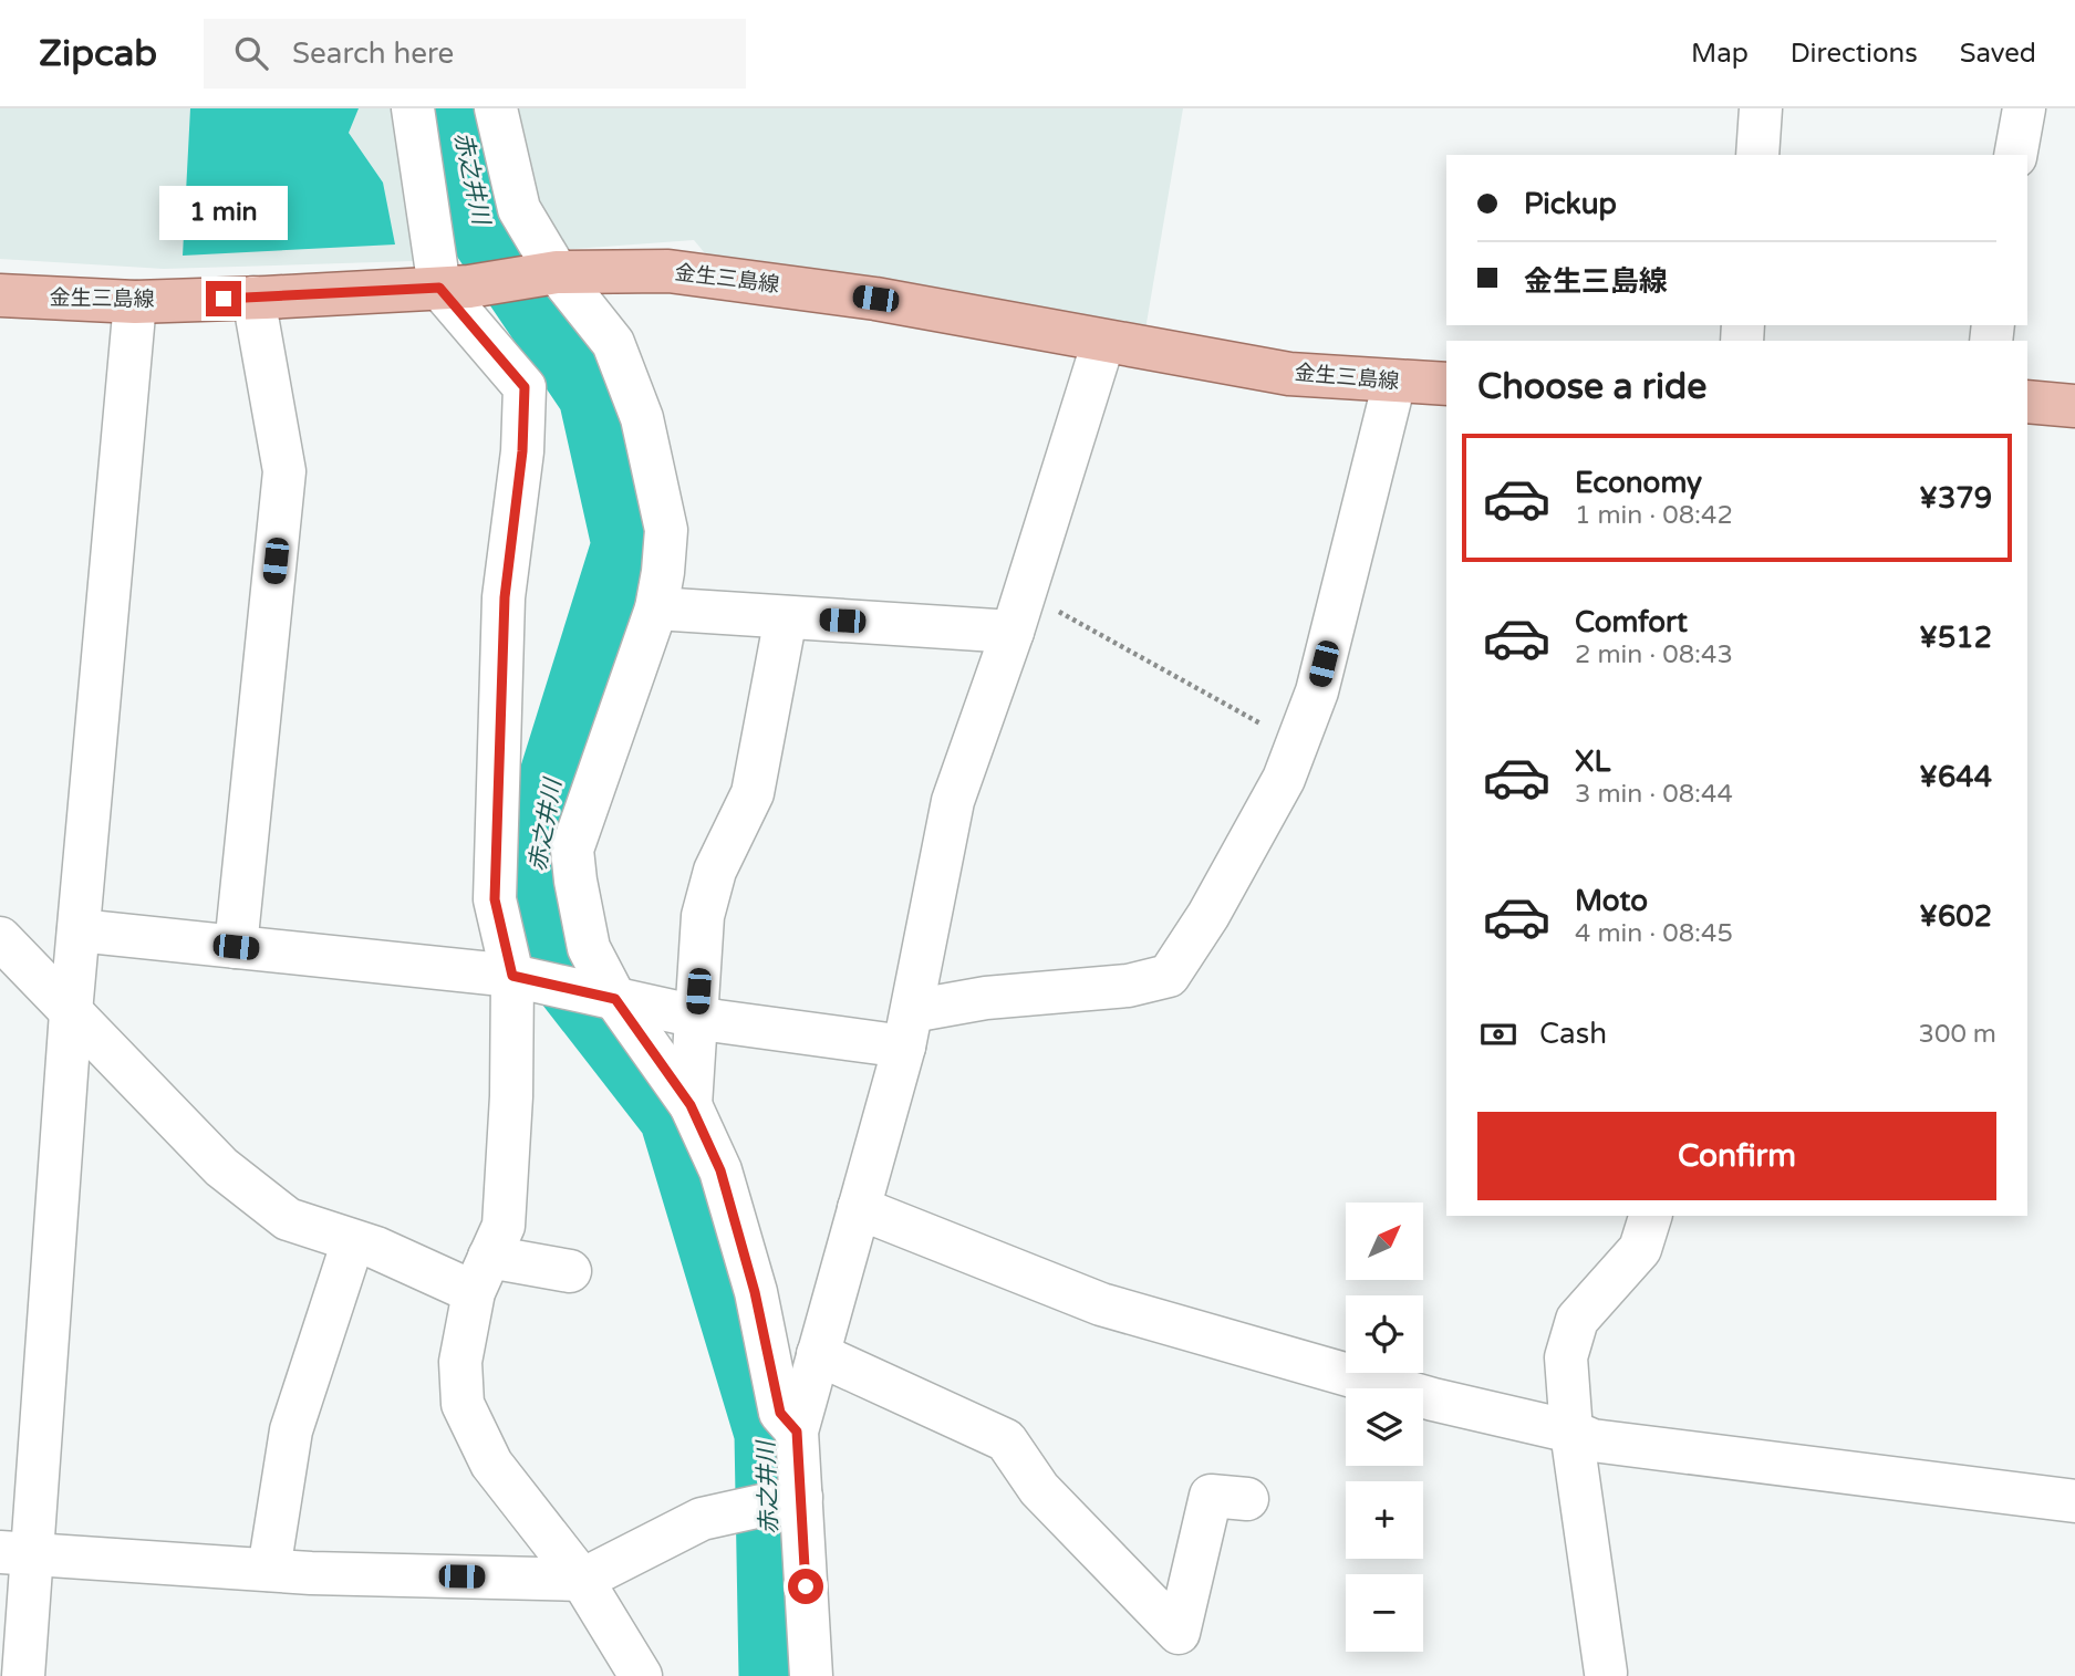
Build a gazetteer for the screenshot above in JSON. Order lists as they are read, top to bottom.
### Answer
{
  "streets": {
    "main road": ["金生三島線"]
  },
  "water": ["赤之井川"],
  "north": "top right",
  "page": {
    "header": "Zipcab",
    "search": "Search here",
    "nav": ["Map", "Directions", "Saved"],
    "banner": ["Pickup", "金生三島線"],
    "bubble": "1 min",
    "heading": "Choose a ride",
    "list": [
      {
        "name": "Economy",
        "note": "1 min · 08:42",
        "value": "¥379"
      },
      {
        "name": "Comfort",
        "note": "2 min · 08:43",
        "value": "¥512"
      },
      {
        "name": "XL",
        "note": "3 min · 08:44",
        "value": "¥644"
      },
      {
        "name": "Moto",
        "note": "4 min · 08:45",
        "value": "¥602"
      }
    ],
    "pay": ["Cash", "300 m"],
    "buttons": "Confirm",
    "map_buttons": ["+", "−"]
  }
}
